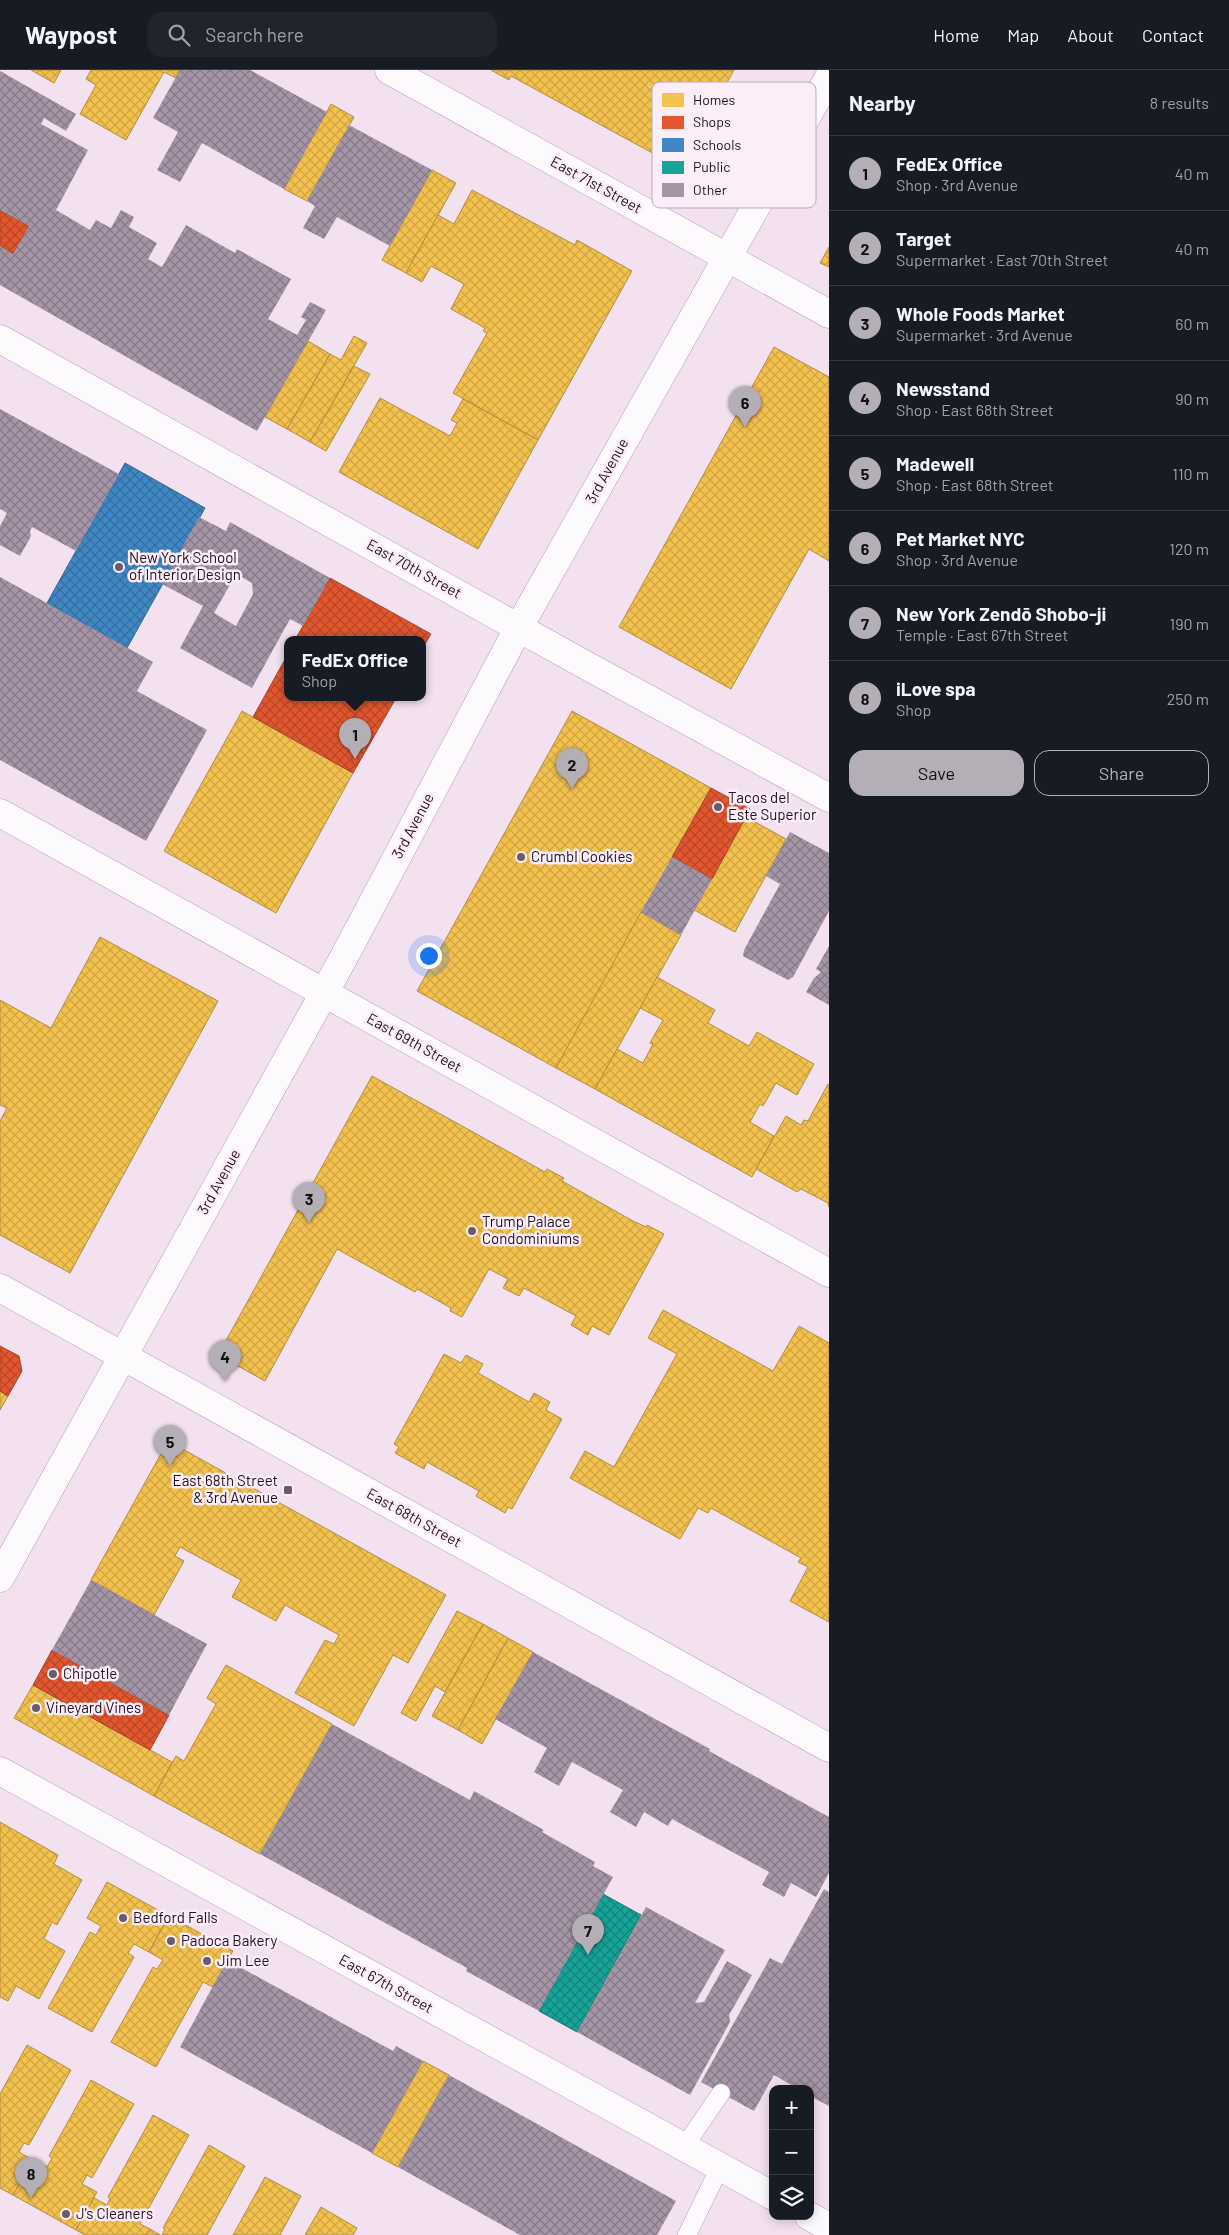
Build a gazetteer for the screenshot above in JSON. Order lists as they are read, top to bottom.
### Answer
{
  "streets": {
    "street": [
      "East 71st Street",
      "3rd Avenue",
      "East 70th Street",
      "East 69th Street",
      "East 68th Street",
      "East 67th Street"
    ]
  },
  "crossings": [
    ["East 71st Street", "3rd Avenue"],
    ["3rd Avenue", "East 70th Street"],
    ["3rd Avenue", "East 69th Street"],
    ["3rd Avenue", "East 68th Street"]
  ],
  "places": {
    "other": [
      "New York School of Interior Design",
      "Tacos del Este Superior",
      "Crumbl Cookies",
      "Trump Palace Condominiums",
      "Chipotle",
      "Vineyard Vines",
      "Bedford Falls",
      "Padoca Bakery",
      "Jim Lee",
      "J's Cleaners"
    ],
    "transit": ["East 68th Street & 3rd Avenue"]
  },
  "legend": [
    "Homes",
    "Shops",
    "Schools",
    "Public",
    "Other"
  ],
  "page": {
    "header": "Waypost",
    "search": "Search here",
    "nav": [
      "Home",
      "Map",
      "About",
      "Contact"
    ],
    "heading": ["Nearby", "8 results"],
    "list": [
      {
        "mark": "1",
        "name": "FedEx Office",
        "note": "Shop · 3rd Avenue",
        "value": "40 m"
      },
      {
        "mark": "2",
        "name": "Target",
        "note": "Supermarket · East 70th Street",
        "value": "40 m"
      },
      {
        "mark": "3",
        "name": "Whole Foods Market",
        "note": "Supermarket · 3rd Avenue",
        "value": "60 m"
      },
      {
        "mark": "4",
        "name": "Newsstand",
        "note": "Shop · East 68th Street",
        "value": "90 m"
      },
      {
        "mark": "5",
        "name": "Madewell",
        "note": "Shop · East 68th Street",
        "value": "110 m"
      },
      {
        "mark": "6",
        "name": "Pet Market NYC",
        "note": "Shop · 3rd Avenue",
        "value": "120 m"
      },
      {
        "mark": "7",
        "name": "New York Zendō Shobo-ji",
        "note": "Temple · East 67th Street",
        "value": "190 m"
      },
      {
        "mark": "8",
        "name": "iLove spa",
        "note": "Shop",
        "value": "250 m"
      }
    ],
    "pins": [
      "6",
      "1",
      "2",
      "3",
      "4",
      "5",
      "7",
      "8"
    ],
    "popup": ["FedEx Office", "Shop"],
    "buttons": ["Save", "Share"],
    "map_buttons": ["+", "−"]
  }
}
